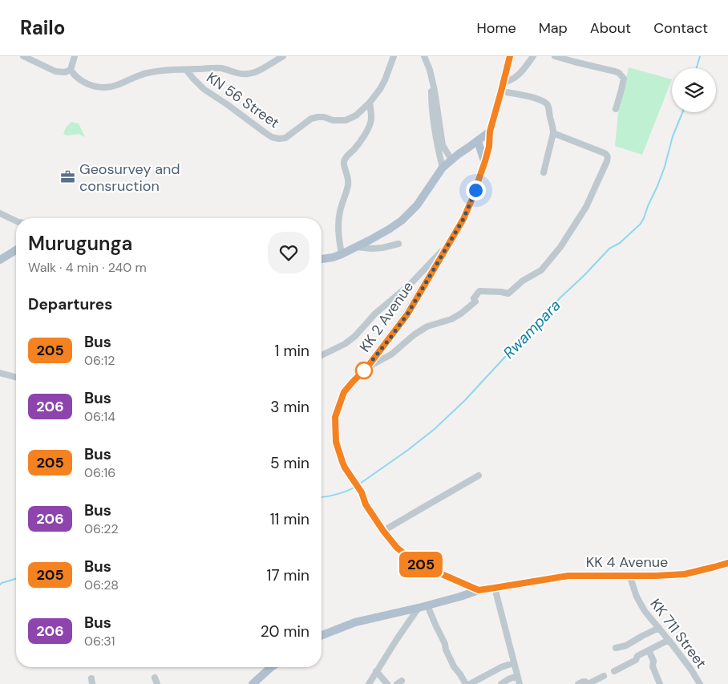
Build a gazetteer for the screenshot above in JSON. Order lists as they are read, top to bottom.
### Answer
{
  "streets": {
    "main road": ["KK 2 Avenue", "KK 4 Avenue"],
    "street": ["KN 56 Street", "KK 711 Street"]
  },
  "crossings": [
    ["KK 2 Avenue", "KK 4 Avenue"],
    ["KK 4 Avenue", "KK 711 Street"]
  ],
  "water": ["Rwampara"],
  "places": {
    "office": ["Geosurvey and consruction"]
  },
  "lines": ["bus line 205"],
  "page": {
    "header": "Railo",
    "nav": [
      "Home",
      "Map",
      "About",
      "Contact"
    ],
    "on_map": "205",
    "heading": [
      ["Murugunga", "Walk · 4 min · 240 m"],
      "Departures"
    ],
    "list": [
      {
        "mark": "205",
        "name": "Bus",
        "note": "06:12",
        "value": "1 min"
      },
      {
        "mark": "206",
        "name": "Bus",
        "note": "06:14",
        "value": "3 min"
      },
      {
        "mark": "205",
        "name": "Bus",
        "note": "06:16",
        "value": "5 min"
      },
      {
        "mark": "206",
        "name": "Bus",
        "note": "06:22",
        "value": "11 min"
      },
      {
        "mark": "205",
        "name": "Bus",
        "note": "06:28",
        "value": "17 min"
      },
      {
        "mark": "206",
        "name": "Bus",
        "note": "06:31",
        "value": "20 min"
      }
    ]
  }
}
